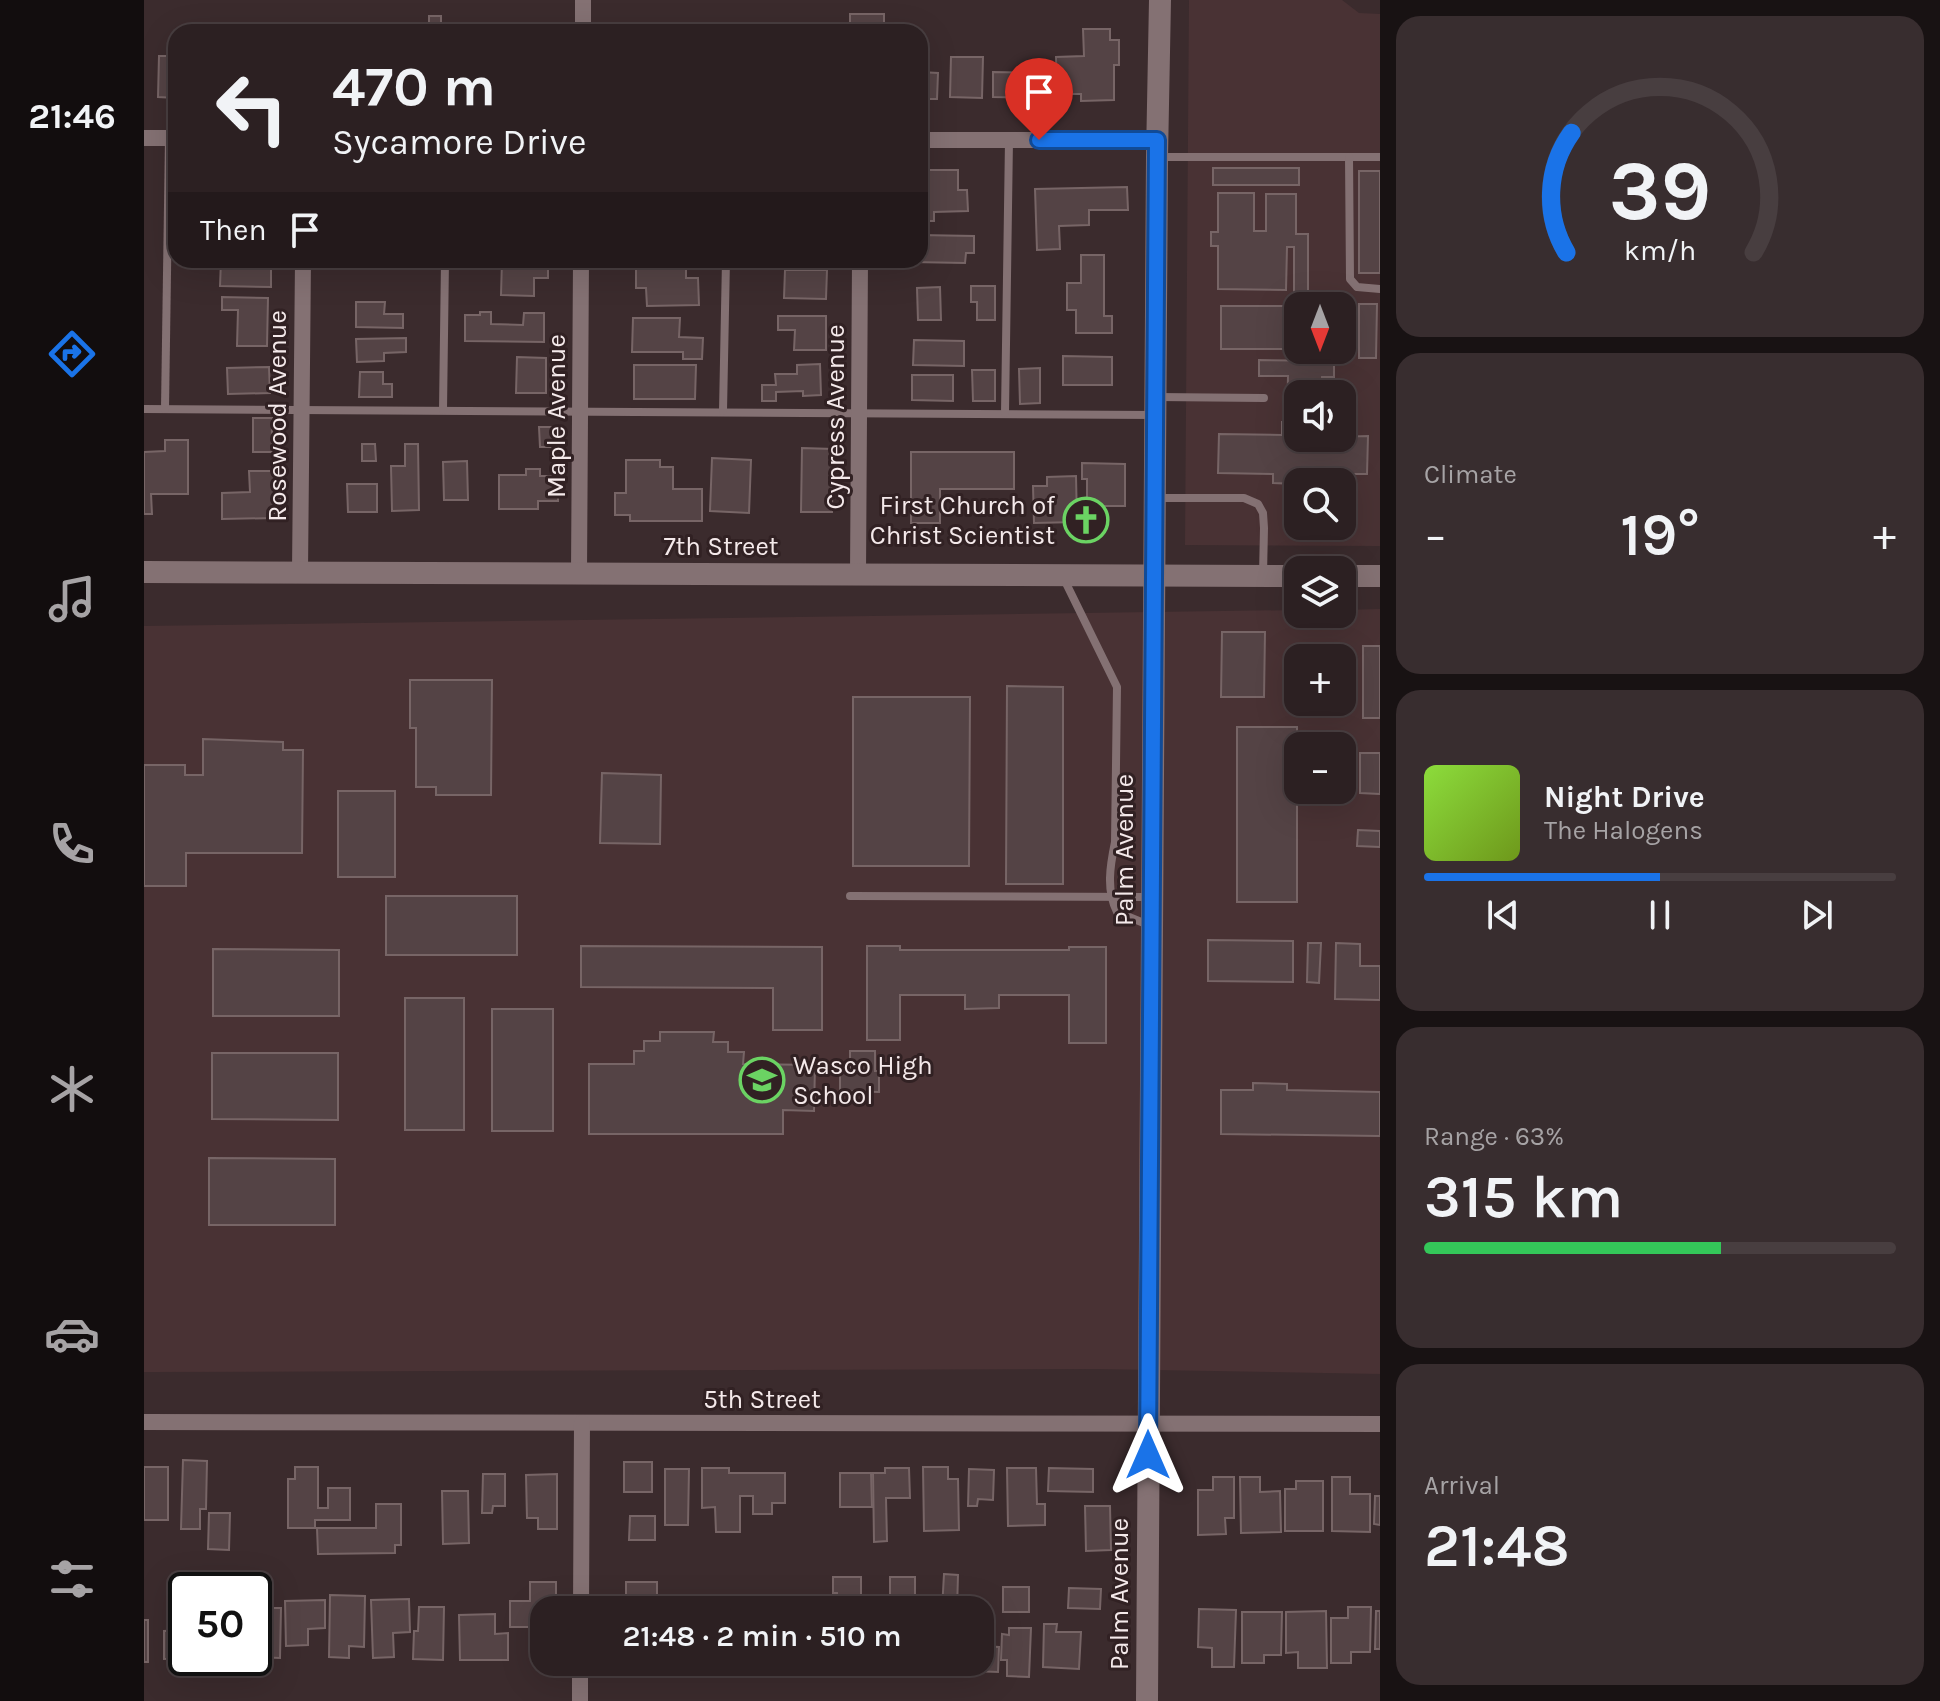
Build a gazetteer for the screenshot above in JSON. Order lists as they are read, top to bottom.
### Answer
{
  "streets": {
    "main road": ["7th Street", "Palm Avenue"],
    "street": [
      "Rosewood Avenue",
      "Maple Avenue",
      "Cypress Avenue",
      "5th Street"
    ]
  },
  "crossings": [
    ["Rosewood Avenue", "7th Street"],
    ["Maple Avenue", "7th Street"],
    ["Cypress Avenue", "7th Street"],
    ["7th Street", "Palm Avenue"],
    ["Palm Avenue", "5th Street"]
  ],
  "places": {
    "church": ["First Church of Christ Scientist"],
    "school or university": ["Wasco High School"]
  },
  "north": "bottom",
  "page": {
    "tabs": "21:46",
    "turn": ["470 m", "Sycamore Drive"],
    "then": "Then",
    "map_buttons": ["+", "−"],
    "tile": [
      "Climate",
      ["Range · 63%", "315 km"],
      ["Arrival", "21:48"]
    ],
    "heat": ["−", "19°", "+"],
    "song": ["Night Drive", "The Halogens"],
    "limit": "50",
    "trip": "21:48 · 2 min · 510 m",
    "gauge": ["39", "km/h"]
  }
}
